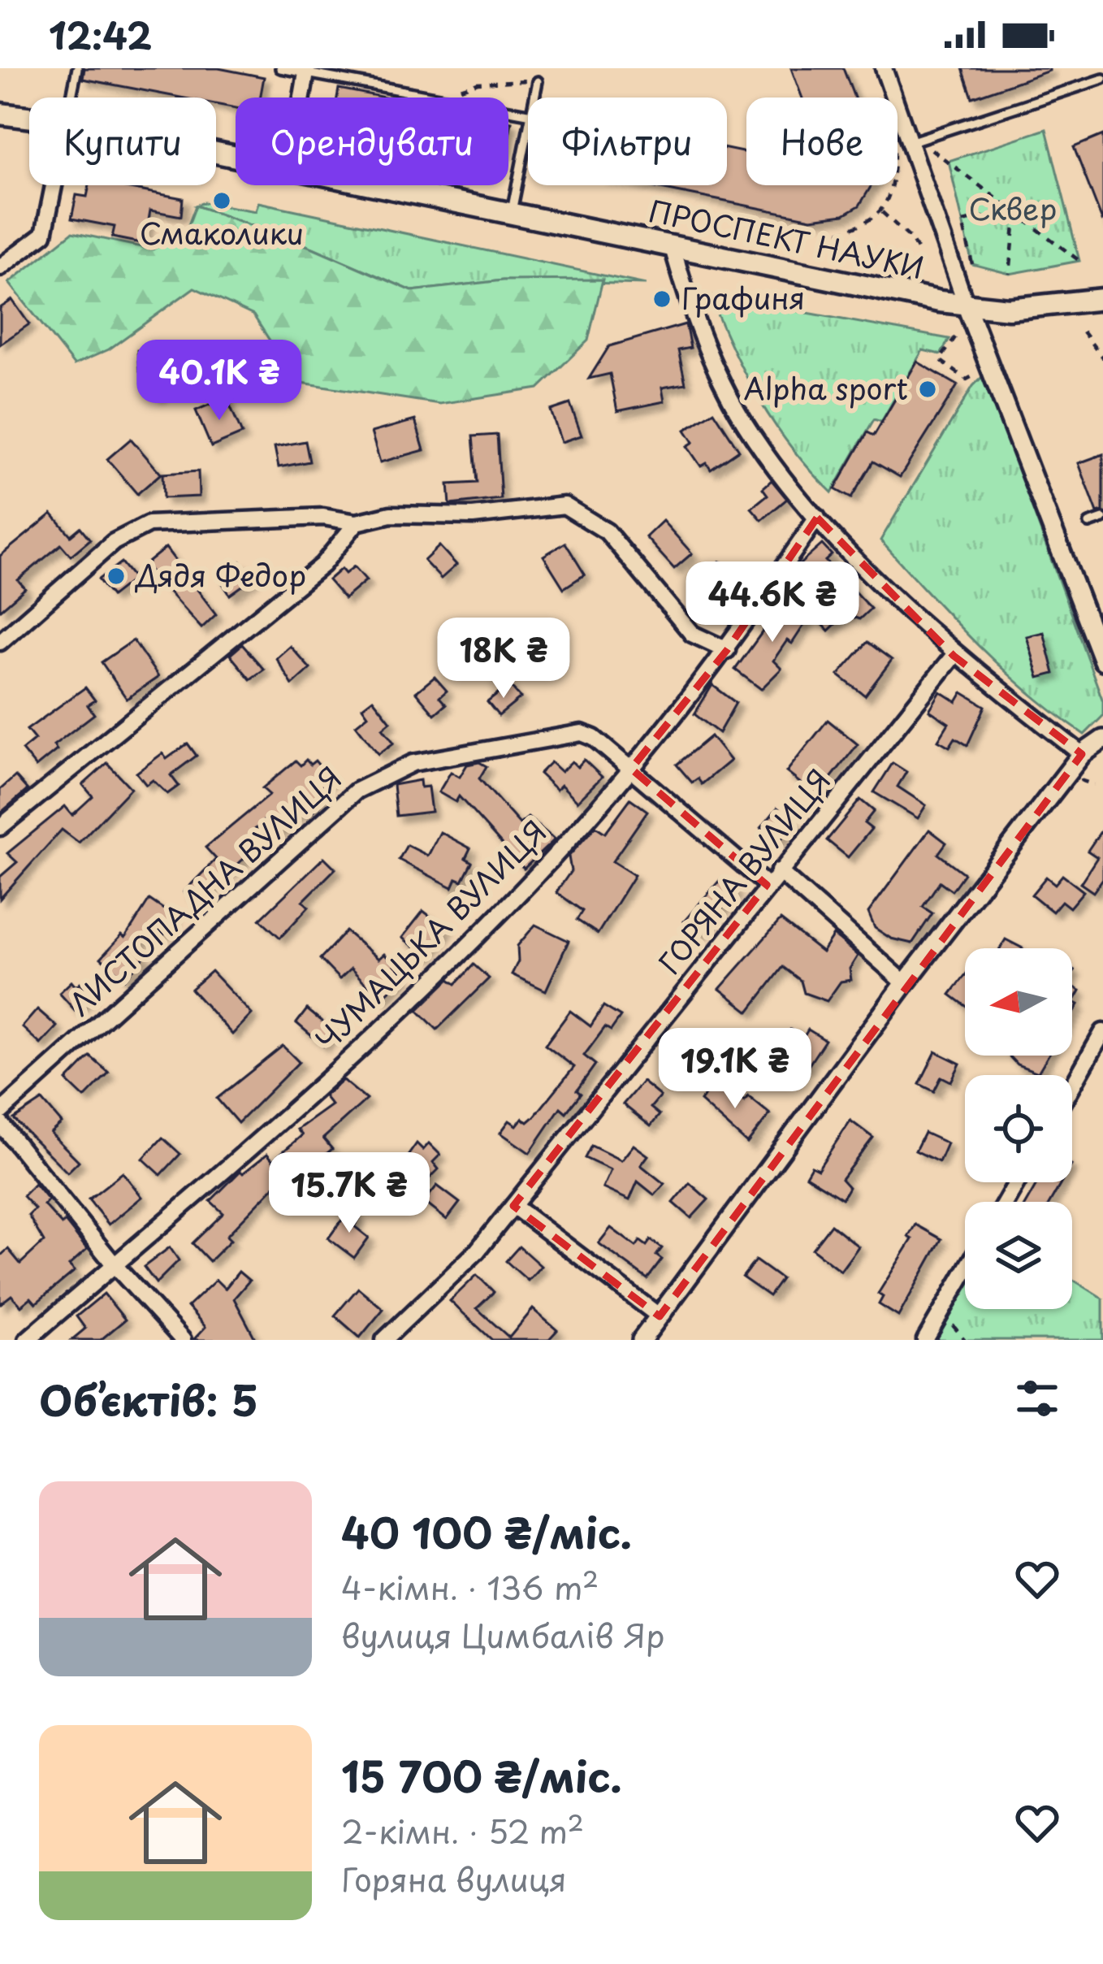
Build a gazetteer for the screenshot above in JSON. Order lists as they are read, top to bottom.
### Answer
{
  "streets": {
    "main road": ["ПРОСПЕКТ НАУКИ"],
    "street": ["ГОРЯНА ВУЛИЦЯ", "ЛИСТОПАДНА ВУЛИЦЯ", "ЧУМАЦЬКА ВУЛИЦЯ"]
  },
  "crossings": [
    ["ГОРЯНА ВУЛИЦЯ", "ЛИСТОПАДНА ВУЛИЦЯ"],
    ["ЛИСТОПАДНА ВУЛИЦЯ", "ЧУМАЦЬКА ВУЛИЦЯ"]
  ],
  "parks": ["Сквер"],
  "places": [
    "Смаколики",
    "Графиня",
    "Alpha sport",
    "Дядя Федор"
  ],
  "north": "left",
  "page": {
    "status": "12:42",
    "chip": [
      "Купити",
      "Орендувати",
      "Фільтри",
      "Нове"
    ],
    "price": [
      "40.1K ₴",
      "44.6K ₴",
      "18K ₴",
      "19.1K ₴",
      "15.7K ₴"
    ],
    "heading": "Об’єктів: 5",
    "list": [
      {
        "name": "40 100 ₴/міс.",
        "note": "4-кімн. · 136 m² · вулиця Цимбалів Яр"
      },
      {
        "name": "15 700 ₴/міс.",
        "note": "2-кімн. · 52 m² · Горяна вулиця"
      }
    ]
  }
}
